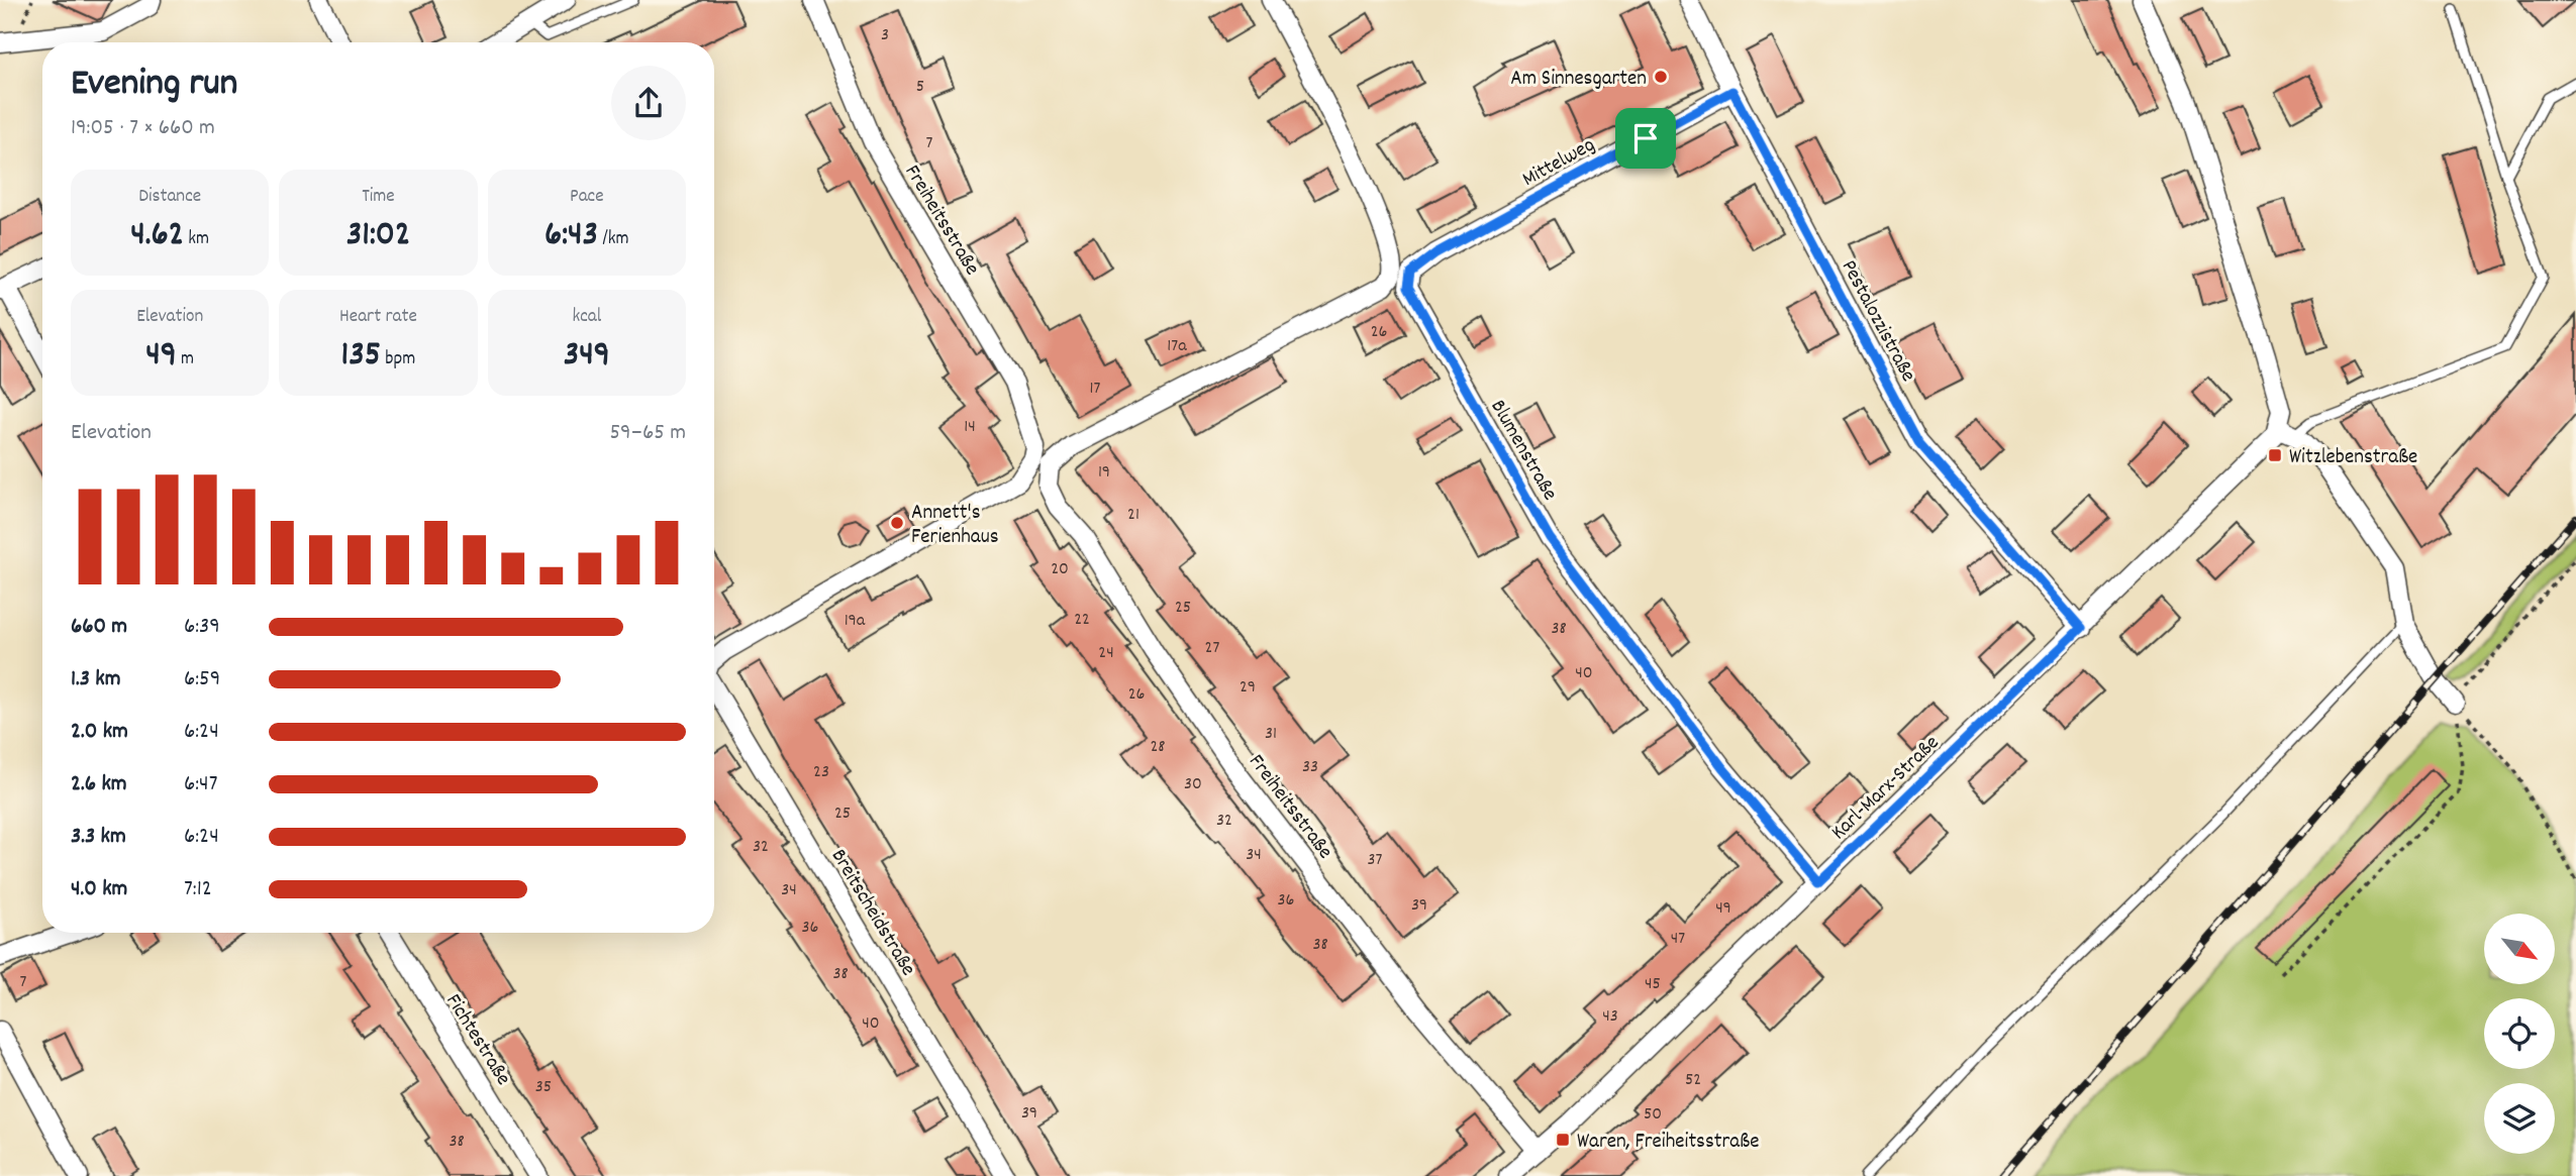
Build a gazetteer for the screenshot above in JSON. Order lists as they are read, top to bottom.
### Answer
{
  "streets": {
    "street": [
      "Mittelweg",
      "Freiheitsstraße",
      "Pestalozzistraße",
      "Blumenstraße",
      "Karl-Marx-Straße",
      "Breitscheidstraße",
      "Fichtestraße"
    ]
  },
  "crossings": [
    ["Mittelweg", "Pestalozzistraße"],
    ["Mittelweg", "Blumenstraße"],
    ["Freiheitsstraße", "Karl-Marx-Straße"],
    ["Pestalozzistraße", "Karl-Marx-Straße"],
    ["Blumenstraße", "Karl-Marx-Straße"]
  ],
  "places": {
    "other": ["Am Sinnesgarten", "Annett's Ferienhaus"],
    "transit": ["Witzlebenstraße", "Waren, Freiheitsstraße"]
  },
  "house_numbers": [
    "3",
    "5",
    "7",
    "26",
    "17a",
    "17",
    "14",
    "19",
    "21",
    "20",
    "25",
    "22",
    "19a",
    "38",
    "27",
    "24",
    "40",
    "29",
    "26",
    "31",
    "28",
    "33",
    "23",
    "30",
    "25",
    "32",
    "32",
    "34",
    "37",
    "34",
    "36",
    "39",
    "49",
    "36",
    "47",
    "38",
    "38",
    "7",
    "45",
    "43",
    "40",
    "52",
    "35",
    "39",
    "50",
    "38"
  ],
  "north": "bottom right",
  "page": {
    "heading": ["Evening run", "19:05 · 7 × 660 m"],
    "stats": [
      ["Distance", "4.62 km"],
      ["Time", "31:02"],
      ["Pace", "6:43 /km"],
      ["Elevation", "49 m"],
      ["Heart rate", "135 bpm"],
      ["kcal", "349"]
    ],
    "chart": ["Elevation", "59–65 m"],
    "list": [
      {
        "name": "660 m",
        "note": "6:39"
      },
      {
        "name": "1.3 km",
        "note": "6:59"
      },
      {
        "name": "2.0 km",
        "note": "6:24"
      },
      {
        "name": "2.6 km",
        "note": "6:47"
      },
      {
        "name": "3.3 km",
        "note": "6:24"
      },
      {
        "name": "4.0 km",
        "note": "7:12"
      }
    ]
  }
}
